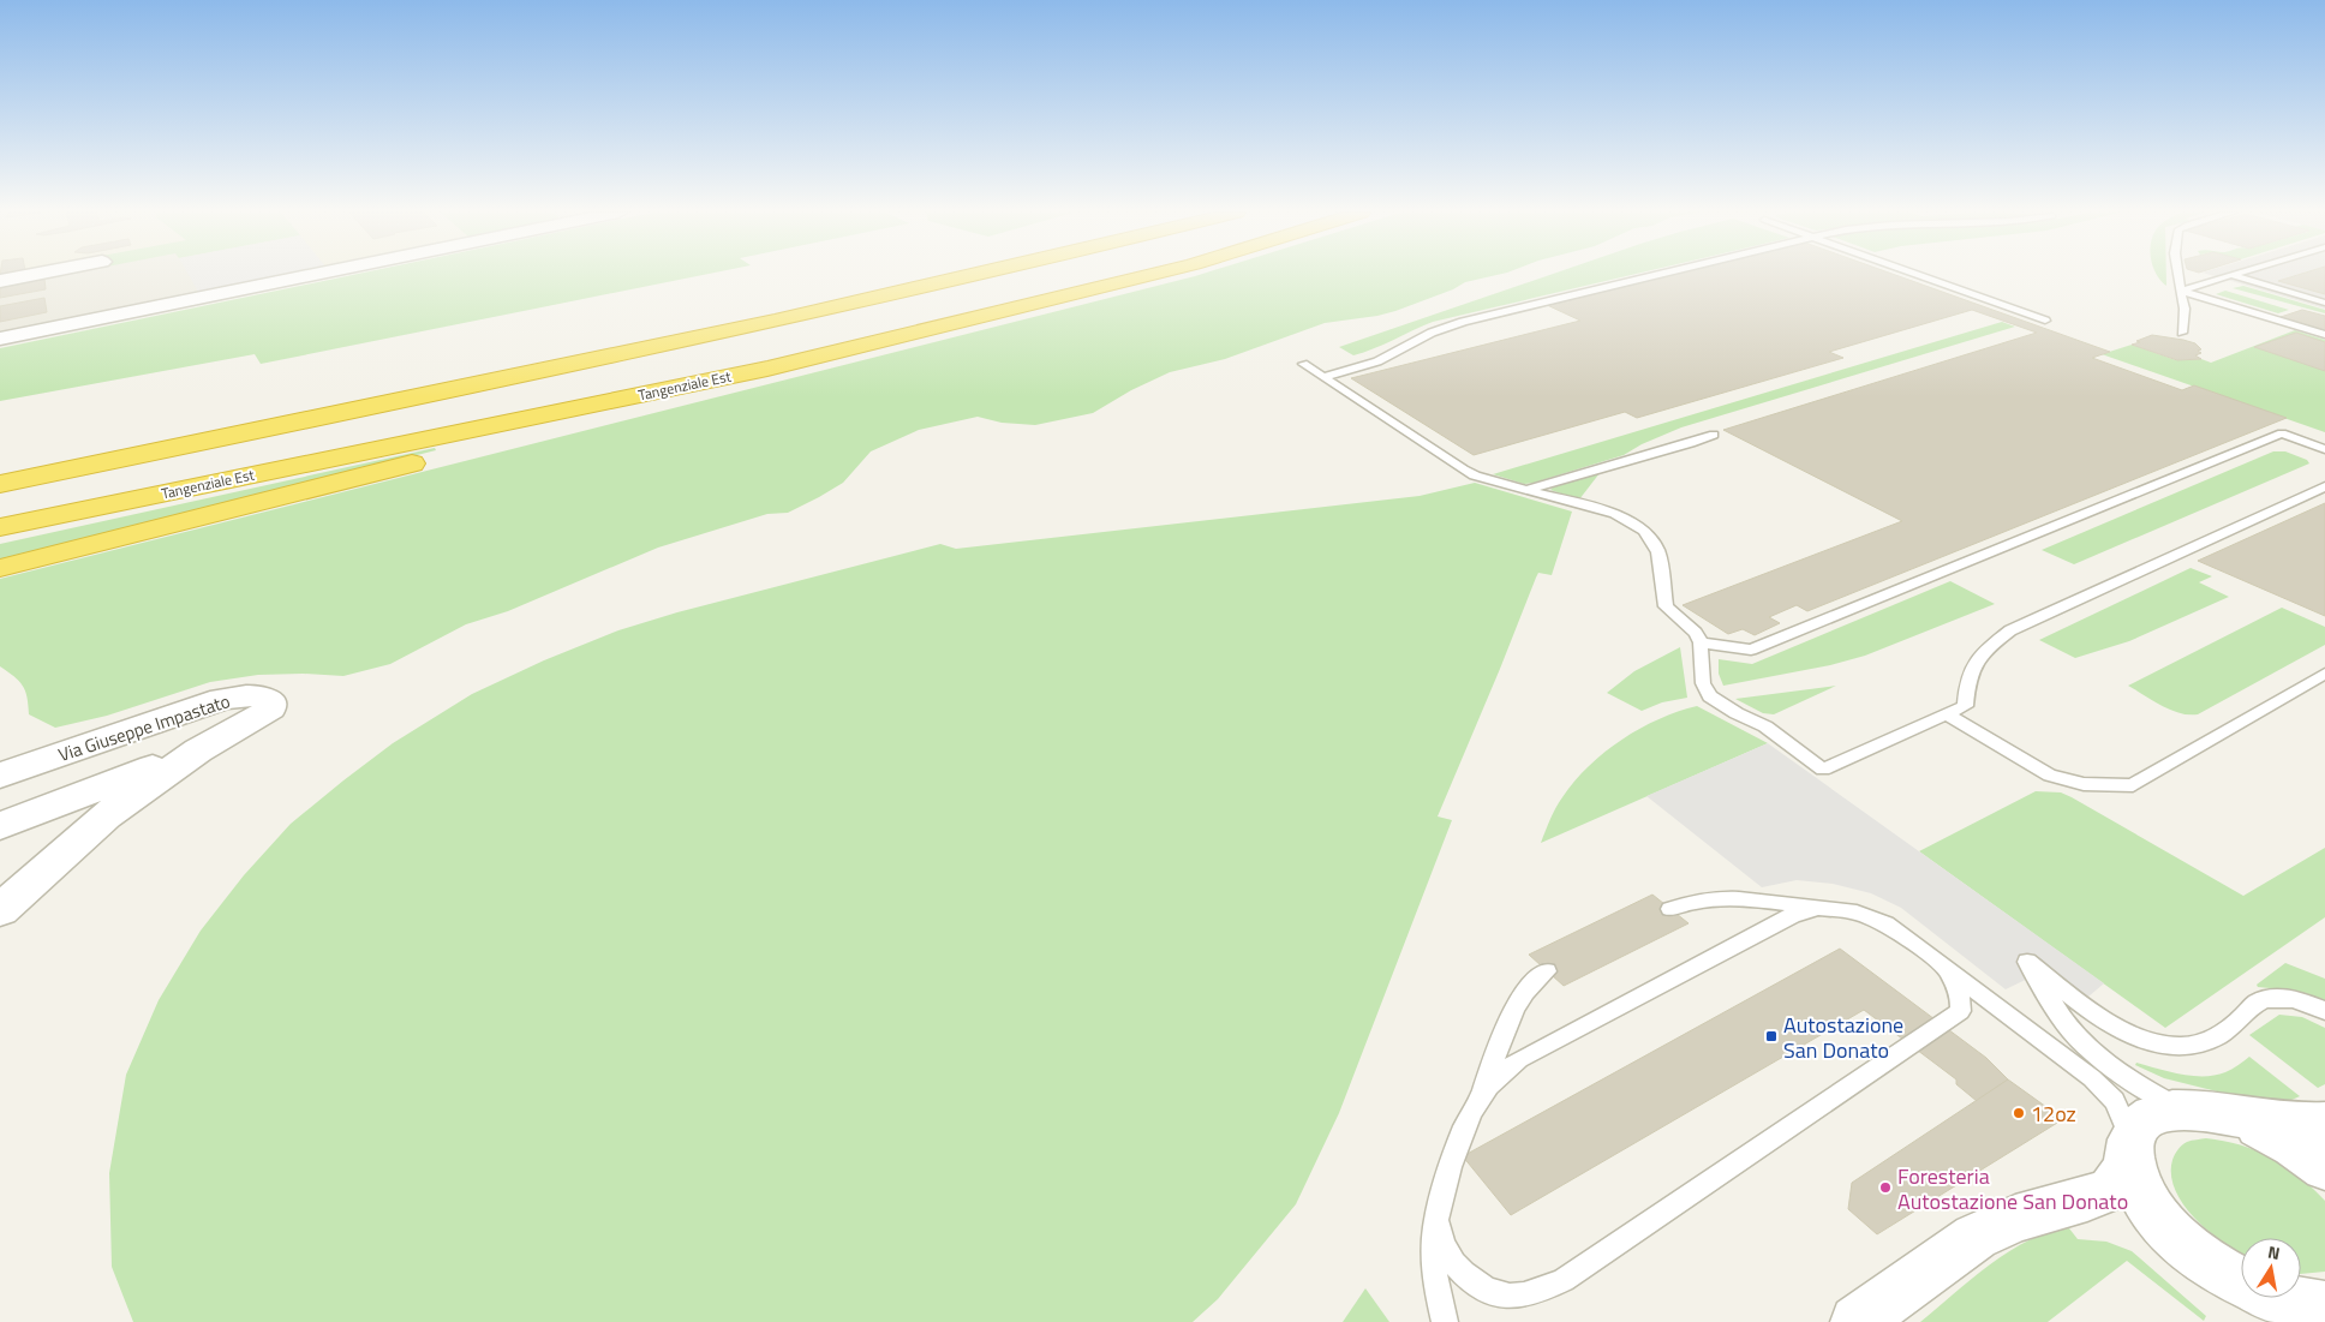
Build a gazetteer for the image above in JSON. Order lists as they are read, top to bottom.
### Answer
{
  "streets": {
    "highway": ["Tangenziale Est"],
    "street": ["Via Giuseppe Impastato"]
  },
  "places": {
    "transit": ["Autostazione San Donato"],
    "other": ["12oz", "Foresteria Autostazione San Donato"]
  },
  "north": "top"
}
